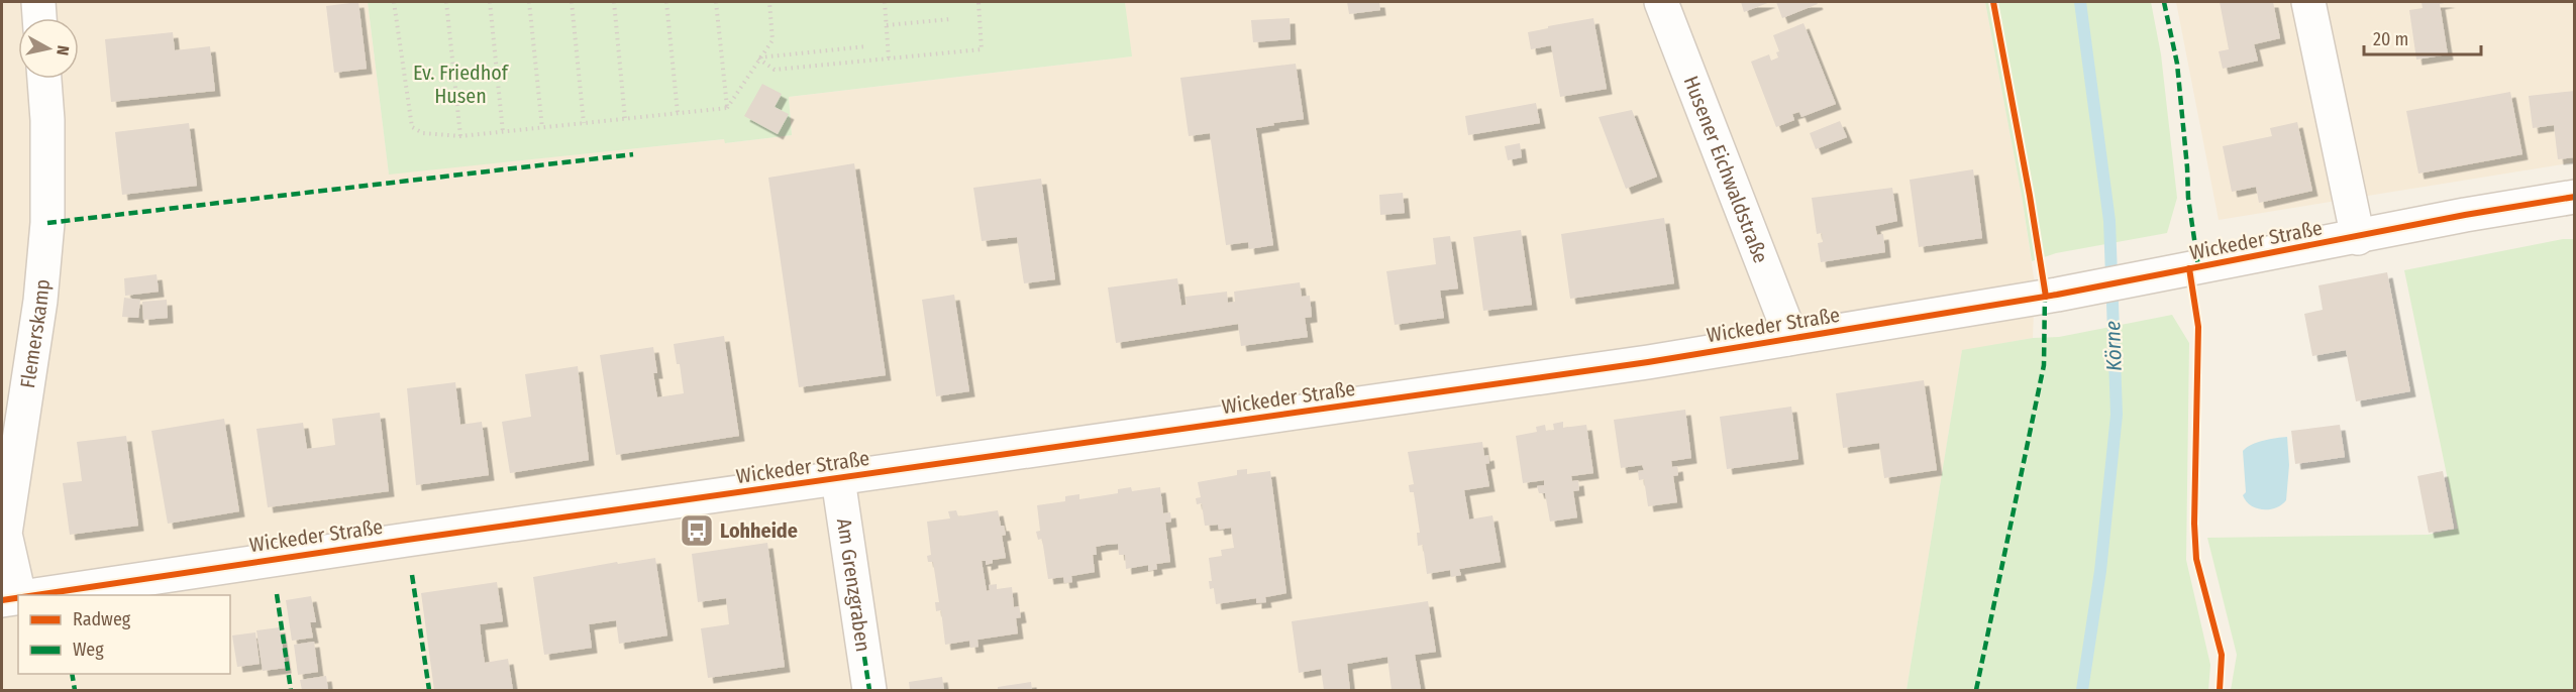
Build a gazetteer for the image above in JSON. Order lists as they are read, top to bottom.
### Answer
{
  "streets": {
    "street": [
      "Husener Eichwaldstraße",
      "Wickeder Straße",
      "Flemerskamp",
      "Am Grenzgraben"
    ]
  },
  "crossings": [
    ["Husener Eichwaldstraße", "Wickeder Straße"],
    ["Wickeder Straße", "Am Grenzgraben"]
  ],
  "water": ["Körne"],
  "parks": ["Ev. Friedhof Husen"],
  "places": {
    "bus stop": ["Lohheide"]
  },
  "legend": ["Radweg", "Weg"],
  "scale_bar": "20 m",
  "north": "right"
}
